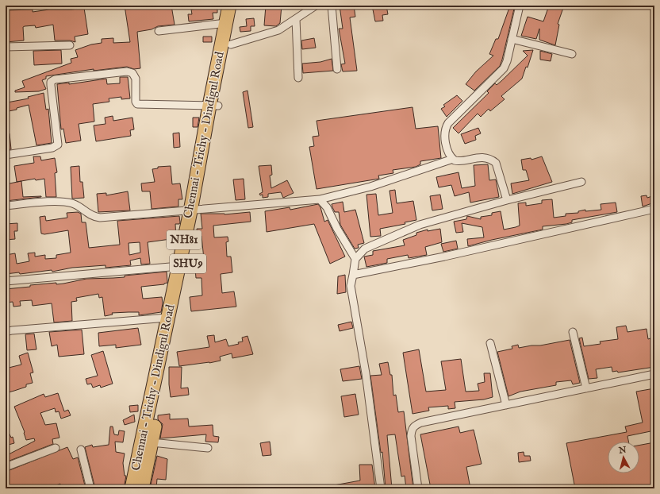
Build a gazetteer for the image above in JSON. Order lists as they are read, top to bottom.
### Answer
{
  "streets": {
    "highway": ["Chennai - Trichy - Dindigul Road", "NH81", "SHU9"]
  },
  "north": "top"
}
